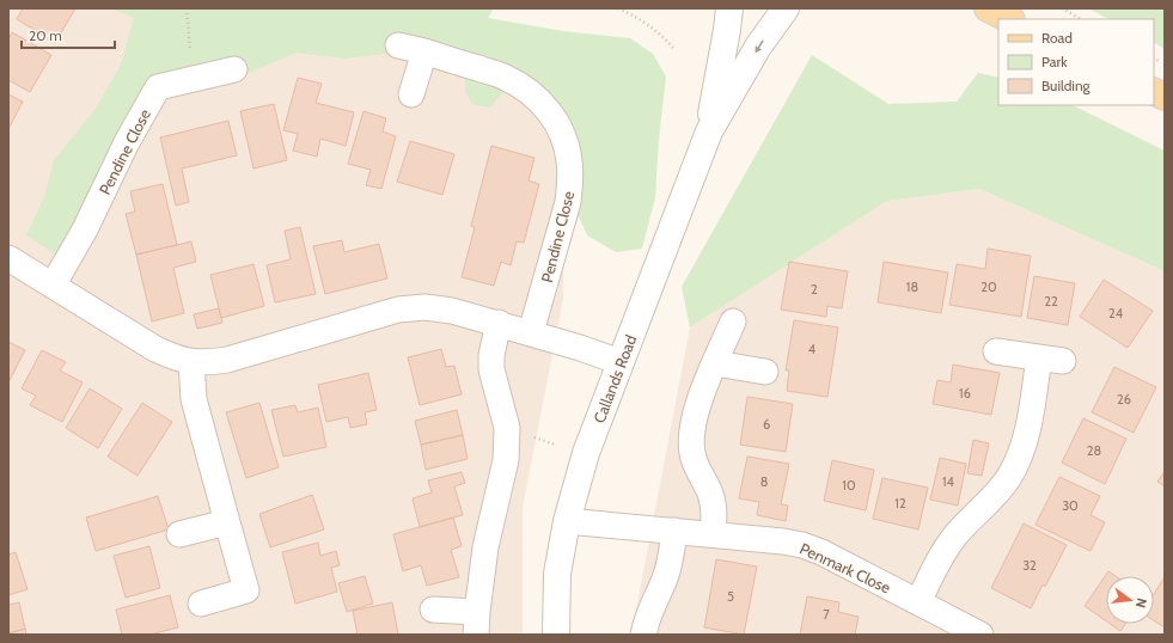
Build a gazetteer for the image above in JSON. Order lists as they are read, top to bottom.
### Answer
{
  "streets": {
    "street": ["Pendine Close", "Callands Road", "Penmark Close"]
  },
  "crossings": [
    ["Callands Road", "Penmark Close"]
  ],
  "house_numbers": [
    "18",
    "20",
    "2",
    "22",
    "24",
    "4",
    "16",
    "26",
    "6",
    "28",
    "8",
    "14",
    "10",
    "12",
    "30",
    "32",
    "5",
    "7"
  ],
  "legend": ["Road", "Park", "Building"],
  "scale_bar": "20 m",
  "north": "right"
}
